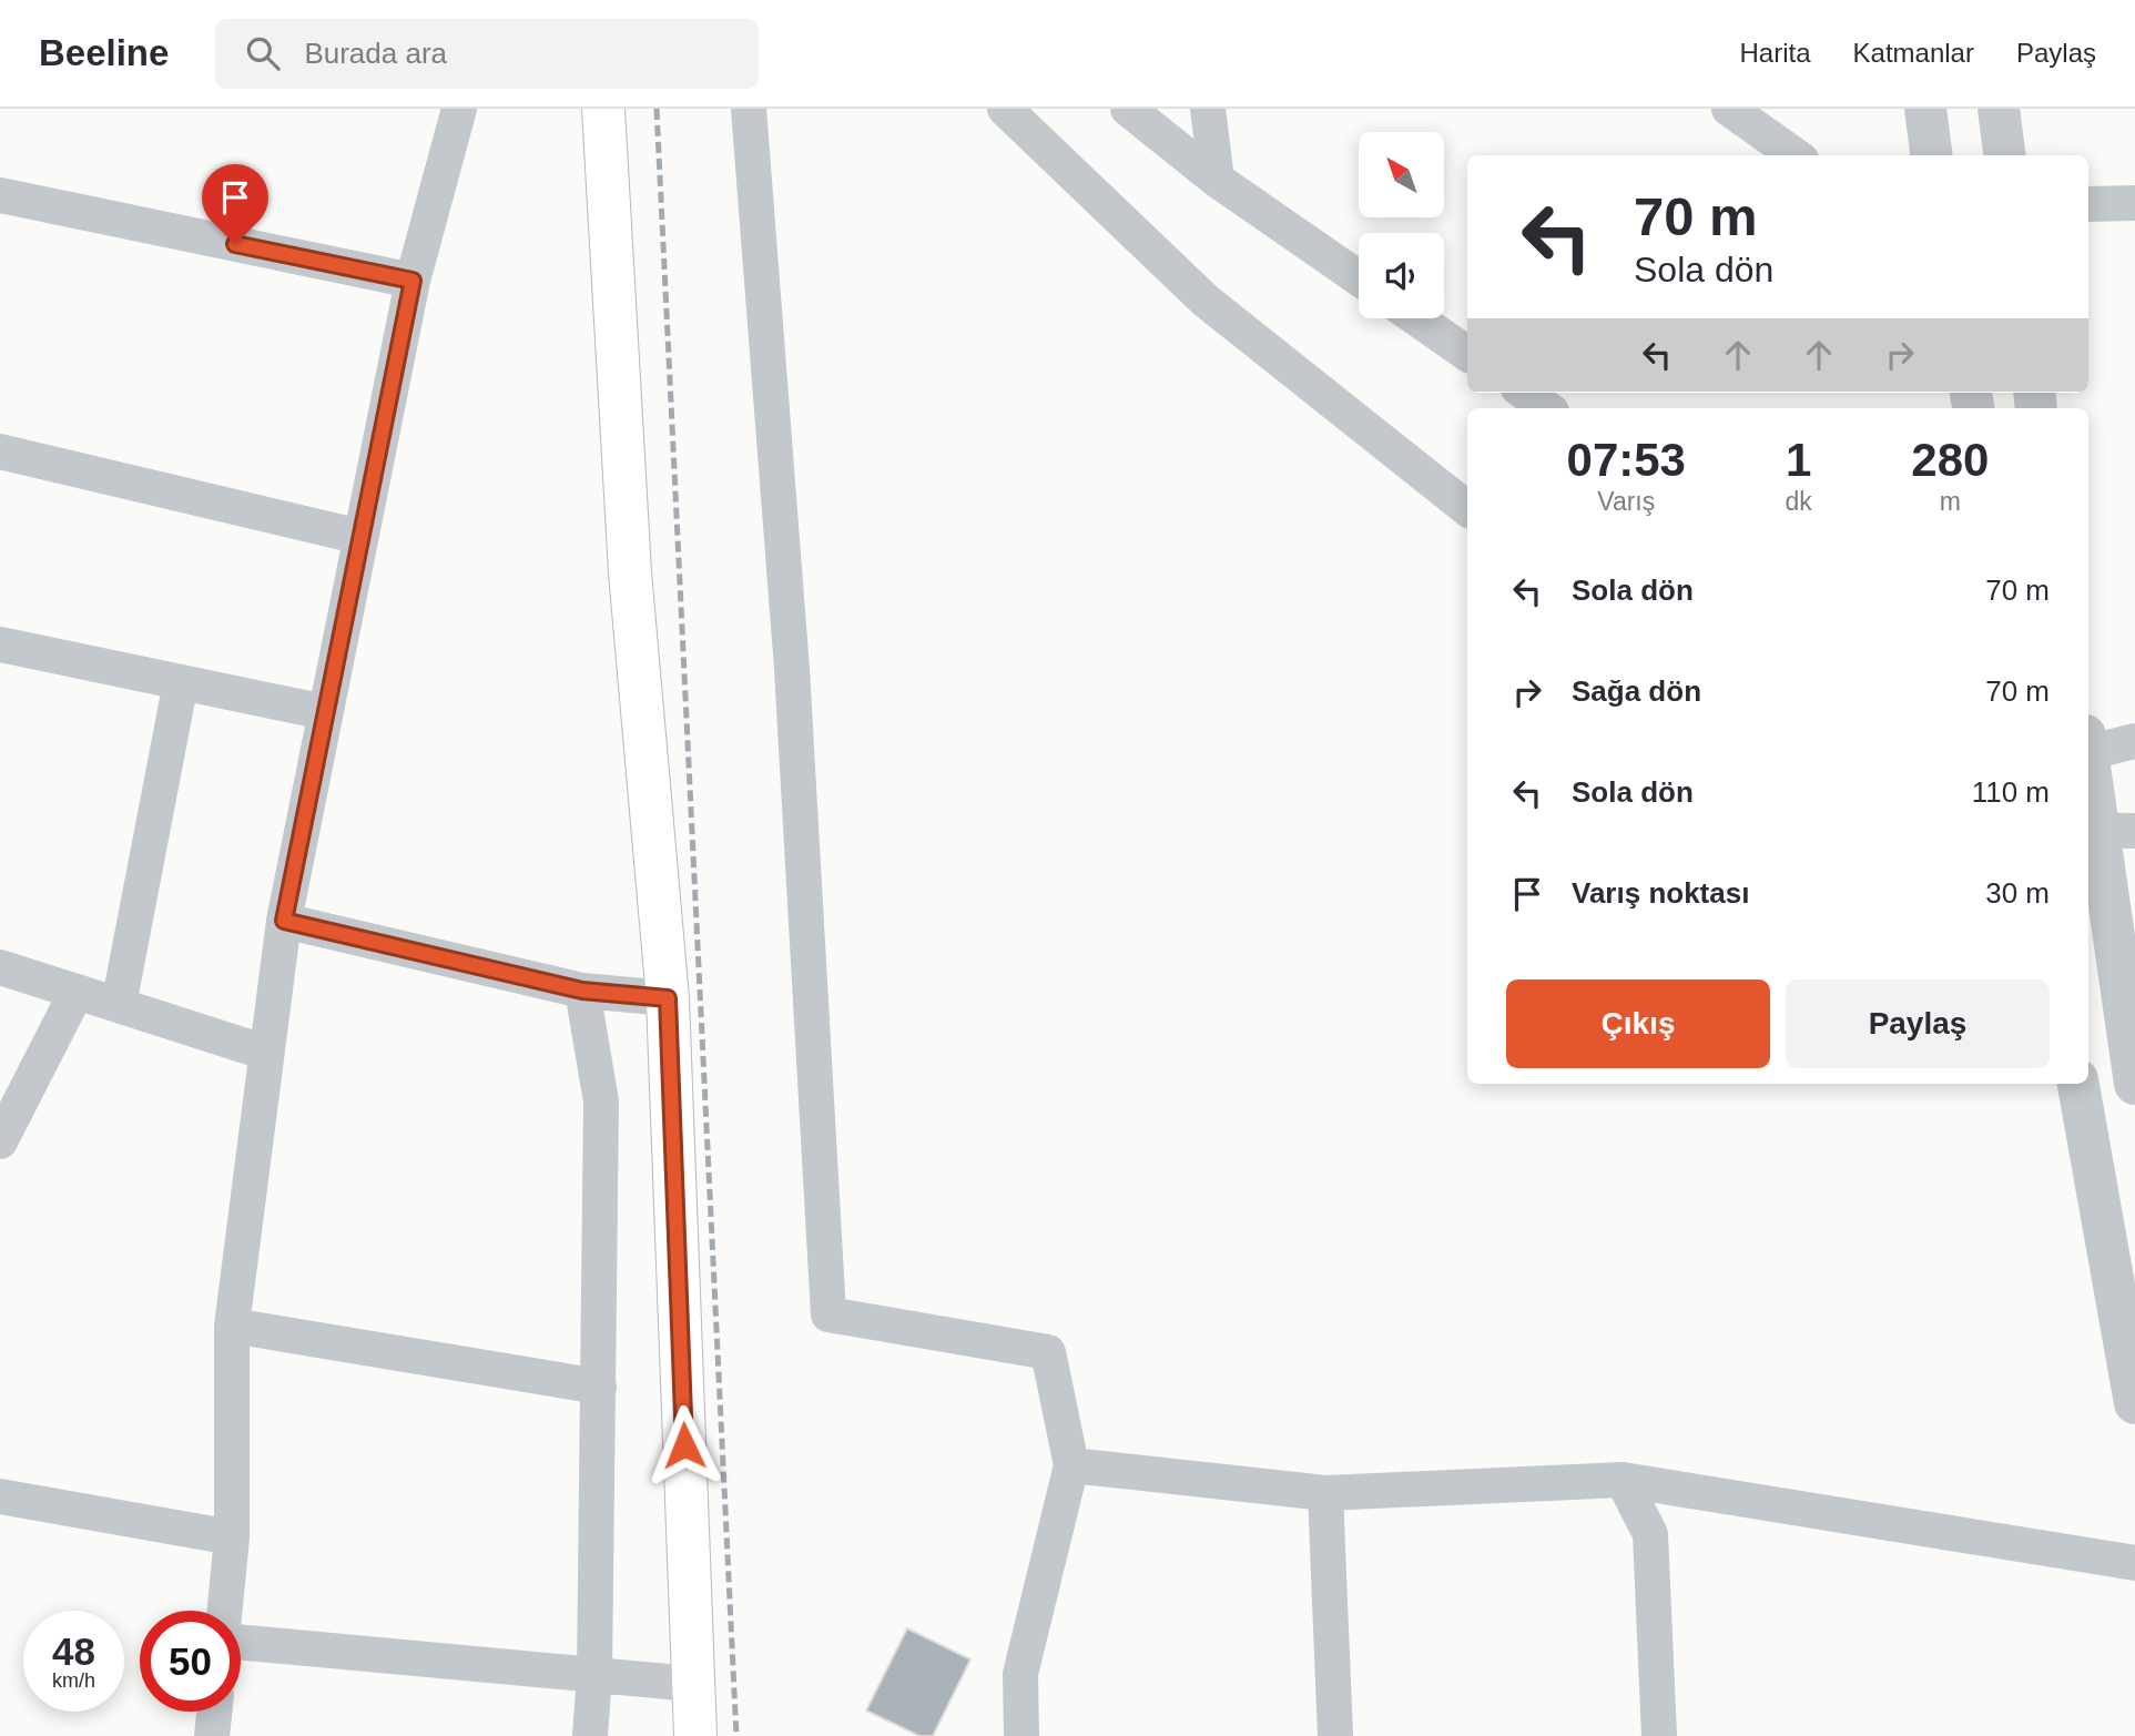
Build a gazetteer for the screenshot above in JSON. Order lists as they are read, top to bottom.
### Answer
{
  "north": "top left",
  "page": {
    "header": "Beeline",
    "search": "Burada ara",
    "nav": ["Harita", "Katmanlar", "Paylaş"],
    "turn": ["70 m", "Sola dön"],
    "eta": [
      "07:53",
      "Varış",
      "1",
      "dk",
      "280",
      "m"
    ],
    "list": [
      {
        "name": "Sola dön",
        "value": "70 m"
      },
      {
        "name": "Sağa dön",
        "value": "70 m"
      },
      {
        "name": "Sola dön",
        "value": "110 m"
      },
      {
        "name": "Varış noktası",
        "value": "30 m"
      }
    ],
    "buttons": ["Çıkış", "Paylaş"],
    "speed": "48 km/h",
    "limit": "50"
  }
}
